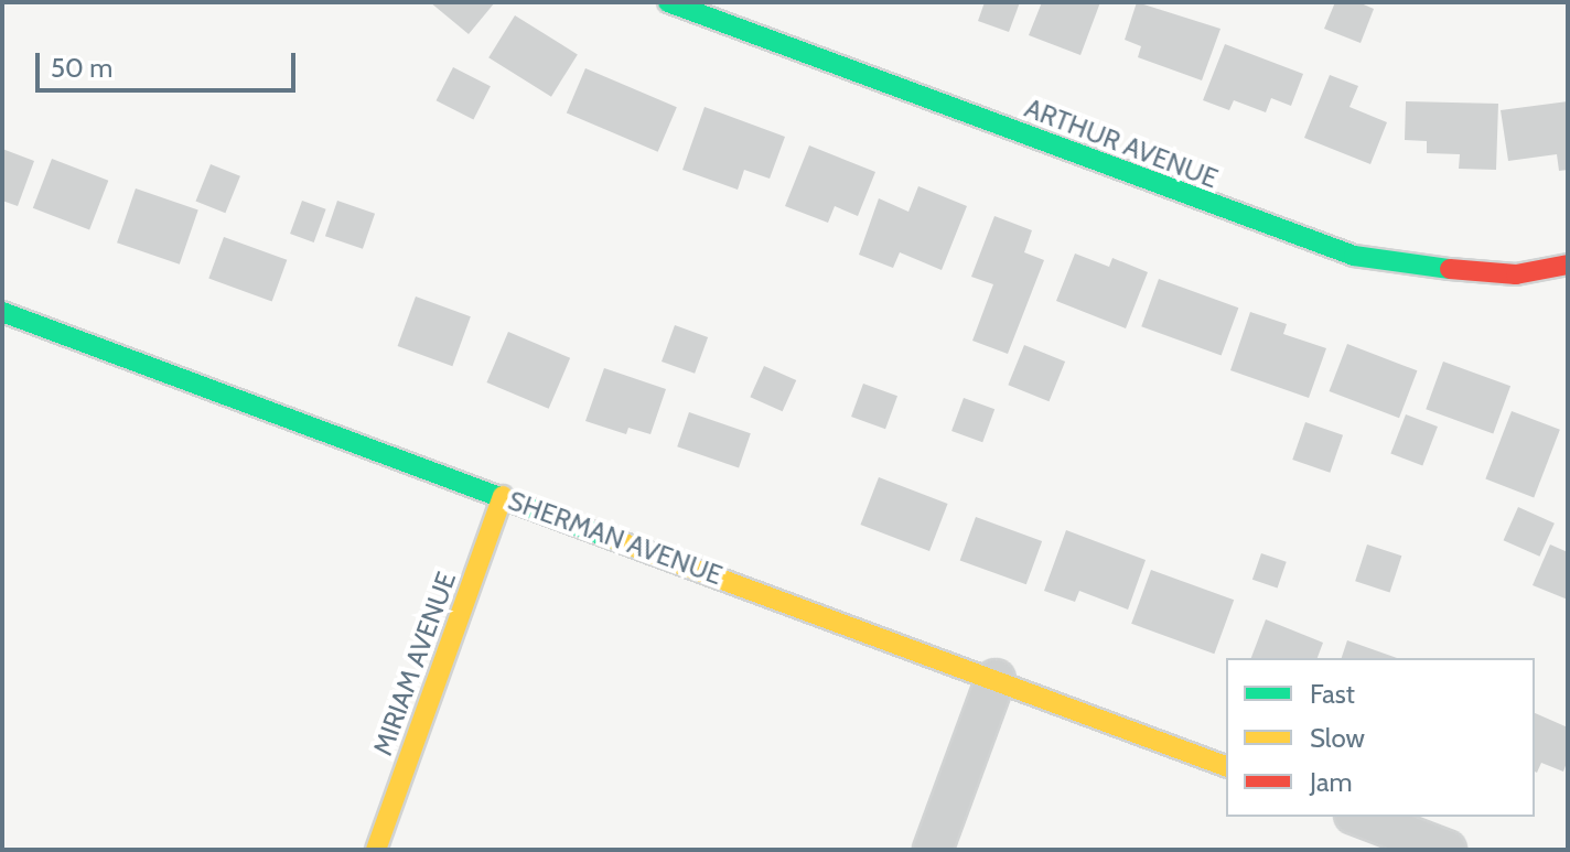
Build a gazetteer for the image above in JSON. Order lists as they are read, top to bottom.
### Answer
{
  "streets": {
    "street": ["ARTHUR AVENUE", "SHERMAN AVENUE", "MIRIAM AVENUE"]
  },
  "crossings": [
    ["SHERMAN AVENUE", "MIRIAM AVENUE"]
  ],
  "legend": ["Fast", "Slow", "Jam"],
  "scale_bar": "50 m"
}
